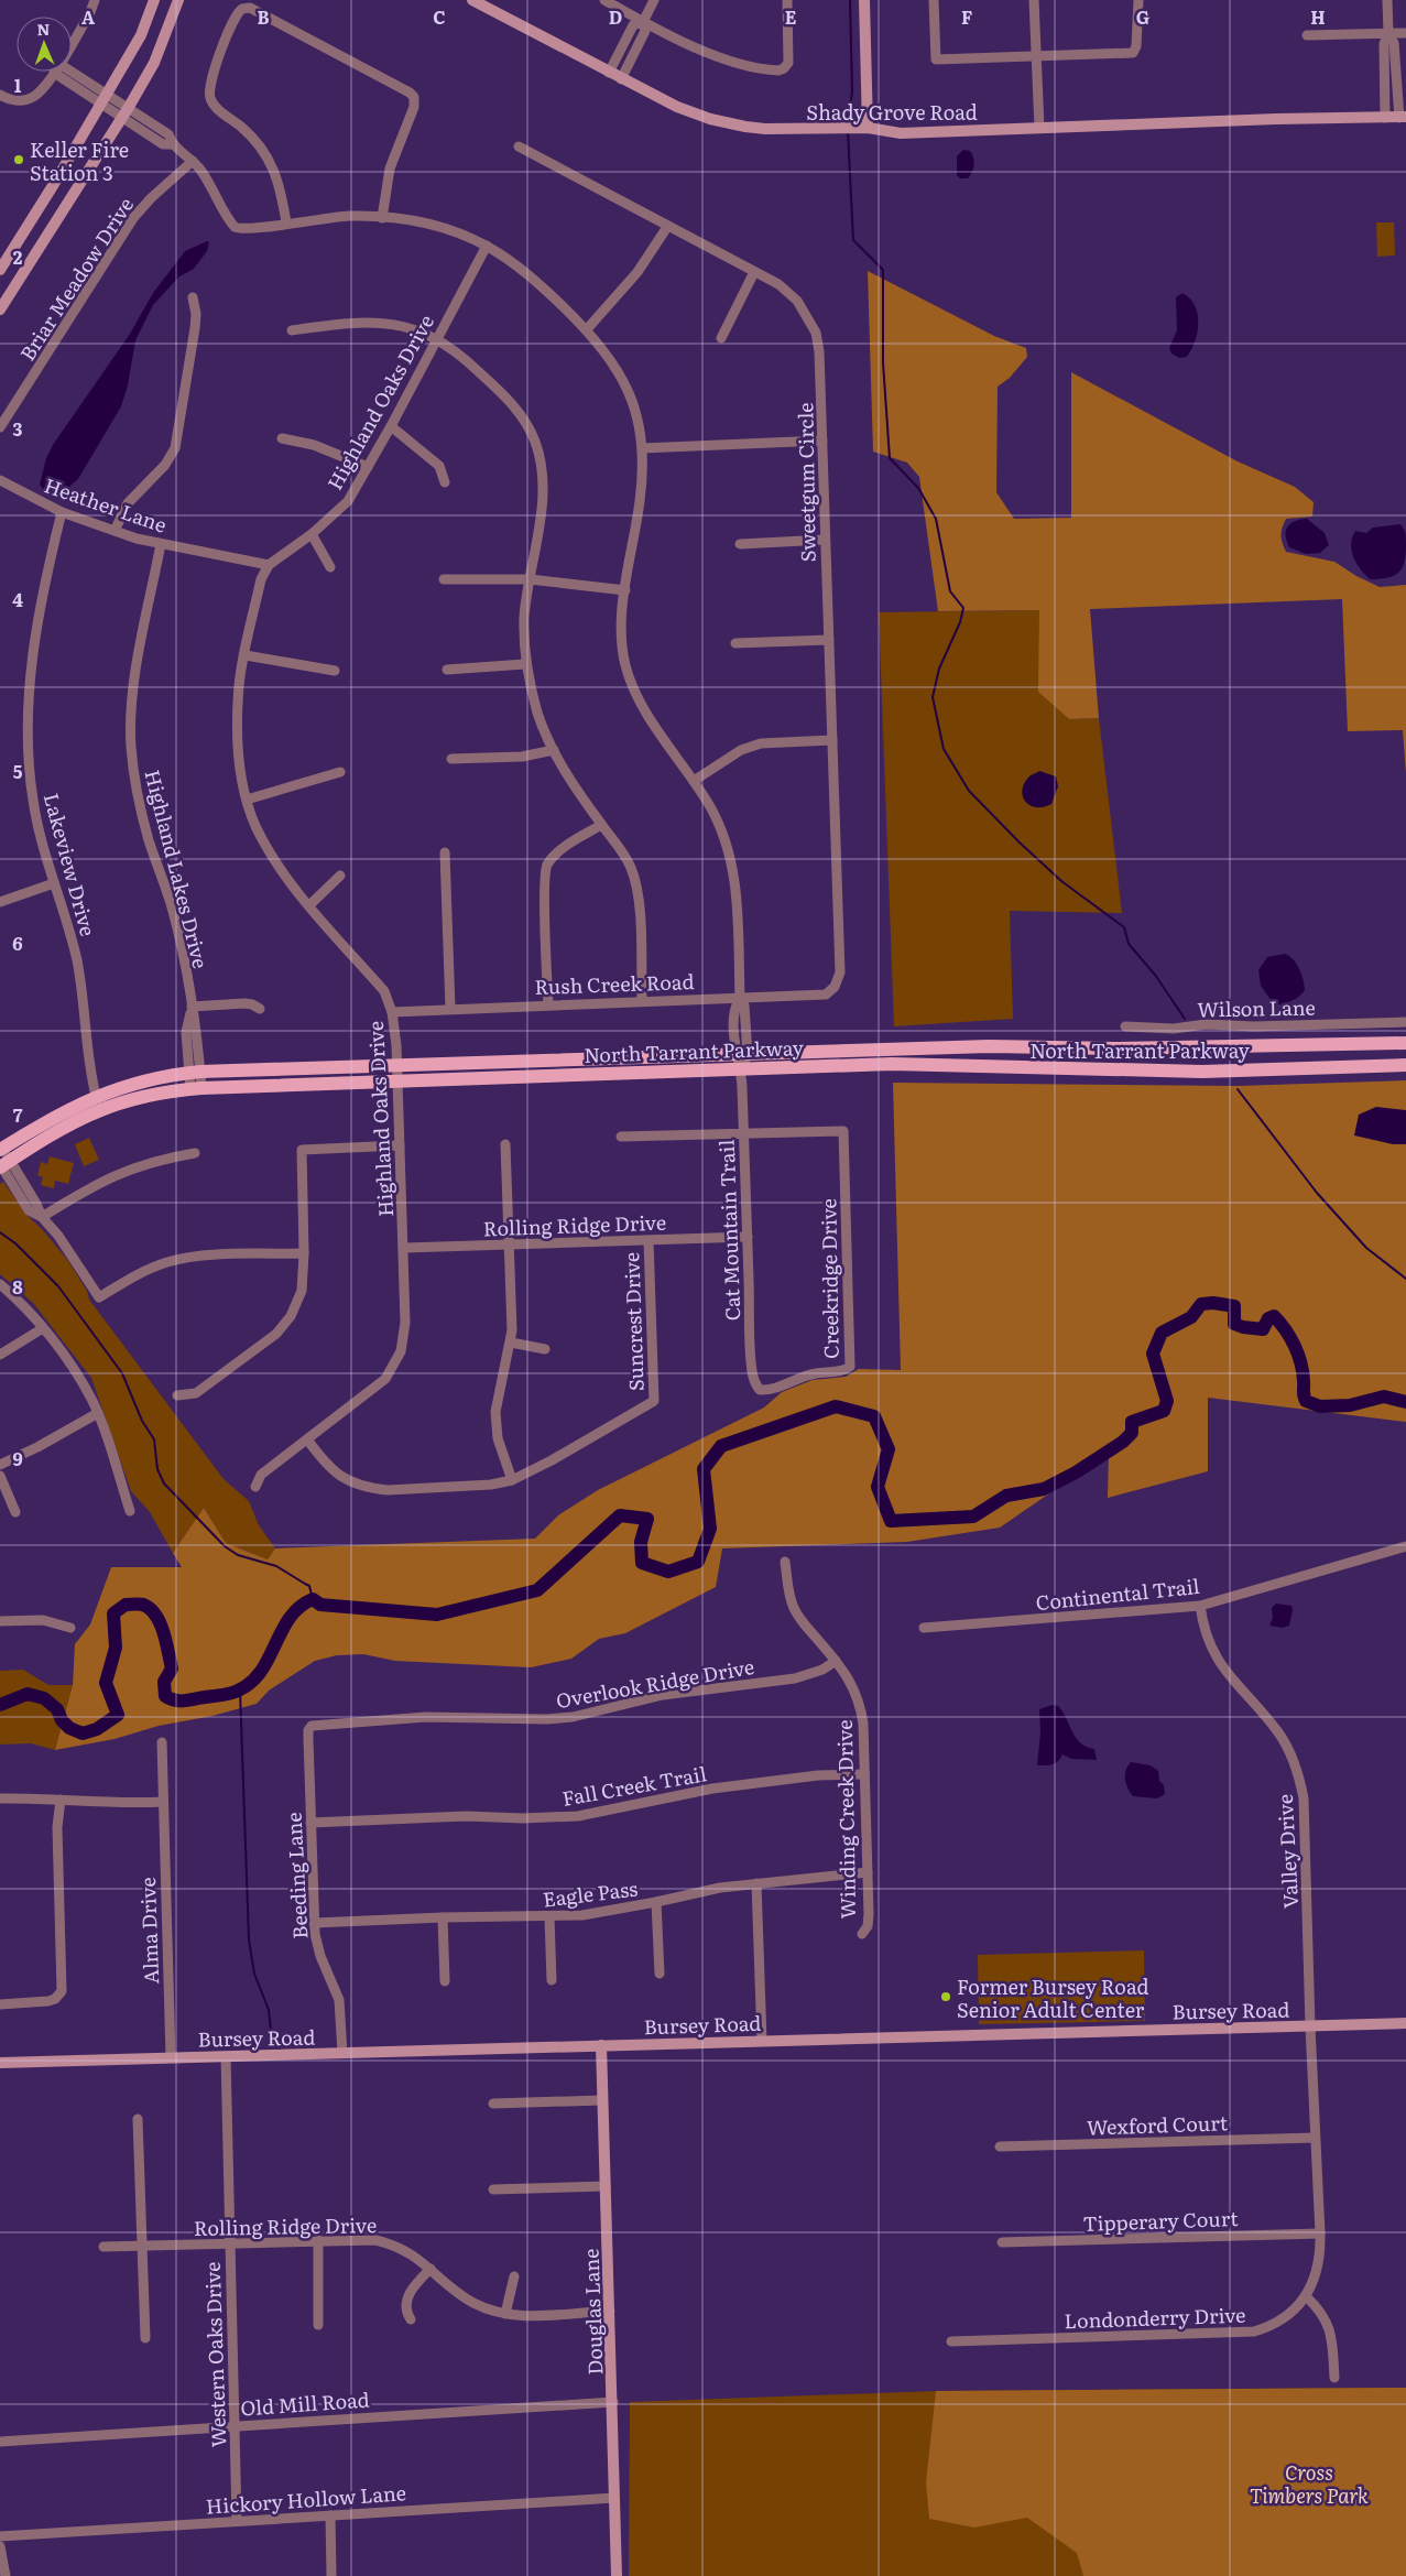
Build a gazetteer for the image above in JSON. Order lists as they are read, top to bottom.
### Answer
{
  "streets": {
    "main road": ["North Tarrant Parkway"],
    "street": [
      "Shady Grove Road",
      "Briar Meadow Drive",
      "Highland Oaks Drive",
      "Sweetgum Circle",
      "Heather Lane",
      "Lakeview Drive",
      "Highland Lakes Drive",
      "Rush Creek Road",
      "Wilson Lane",
      "Rolling Ridge Drive",
      "Cat Mountain Trail",
      "Creekridge Drive",
      "Suncrest Drive",
      "Continental Trail",
      "Overlook Ridge Drive",
      "Fall Creek Trail",
      "Winding Creek Drive",
      "Valley Drive",
      "Beeding Lane",
      "Eagle Pass",
      "Alma Drive",
      "Bursey Road",
      "Wexford Court",
      "Tipperary Court",
      "Douglas Lane",
      "Londonderry Drive",
      "Western Oaks Drive",
      "Old Mill Road",
      "Hickory Hollow Lane"
    ]
  },
  "crossings": [
    ["Briar Meadow Drive", "Cat Mountain Trail"],
    ["Highland Oaks Drive", "Heather Lane"],
    ["Highland Oaks Drive", "Rush Creek Road"],
    ["Highland Oaks Drive", "North Tarrant Parkway"],
    ["Highland Oaks Drive", "Rolling Ridge Drive"],
    ["Highland Oaks Drive", "Cat Mountain Trail"],
    ["Sweetgum Circle", "Rush Creek Road"],
    ["Heather Lane", "Lakeview Drive"],
    ["Heather Lane", "Highland Lakes Drive"],
    ["Lakeview Drive", "North Tarrant Parkway"],
    ["Highland Lakes Drive", "North Tarrant Parkway"],
    ["Rush Creek Road", "Cat Mountain Trail"],
    ["North Tarrant Parkway", "Cat Mountain Trail"],
    ["Rolling Ridge Drive", "Cat Mountain Trail"],
    ["Rolling Ridge Drive", "Suncrest Drive"],
    ["Rolling Ridge Drive", "Douglas Lane"],
    ["Rolling Ridge Drive", "Western Oaks Drive"],
    ["Cat Mountain Trail", "Creekridge Drive"],
    ["Continental Trail", "Valley Drive"],
    ["Overlook Ridge Drive", "Winding Creek Drive"],
    ["Overlook Ridge Drive", "Beeding Lane"],
    ["Fall Creek Trail", "Winding Creek Drive"],
    ["Fall Creek Trail", "Beeding Lane"],
    ["Winding Creek Drive", "Eagle Pass"],
    ["Valley Drive", "Bursey Road"],
    ["Valley Drive", "Londonderry Drive"],
    ["Beeding Lane", "Eagle Pass"],
    ["Beeding Lane", "Bursey Road"],
    ["Alma Drive", "Bursey Road"],
    ["Bursey Road", "Douglas Lane"],
    ["Bursey Road", "Londonderry Drive"],
    ["Bursey Road", "Western Oaks Drive"],
    ["Wexford Court", "Londonderry Drive"],
    ["Tipperary Court", "Londonderry Drive"],
    ["Douglas Lane", "Old Mill Road"],
    ["Douglas Lane", "Hickory Hollow Lane"],
    ["Western Oaks Drive", "Old Mill Road"],
    ["Western Oaks Drive", "Hickory Hollow Lane"]
  ],
  "parks": ["Cross Timbers Park"],
  "places": ["Keller Fire Station 3", "Former Bursey Road Senior Adult Center"],
  "north": "top",
  "grid": {
    "columns": [
      "A",
      "B",
      "C",
      "D",
      "E",
      "F",
      "G",
      "H"
    ],
    "rows": [
      "1",
      "2",
      "3",
      "4",
      "5",
      "6",
      "7",
      "8",
      "9"
    ]
  }
}
